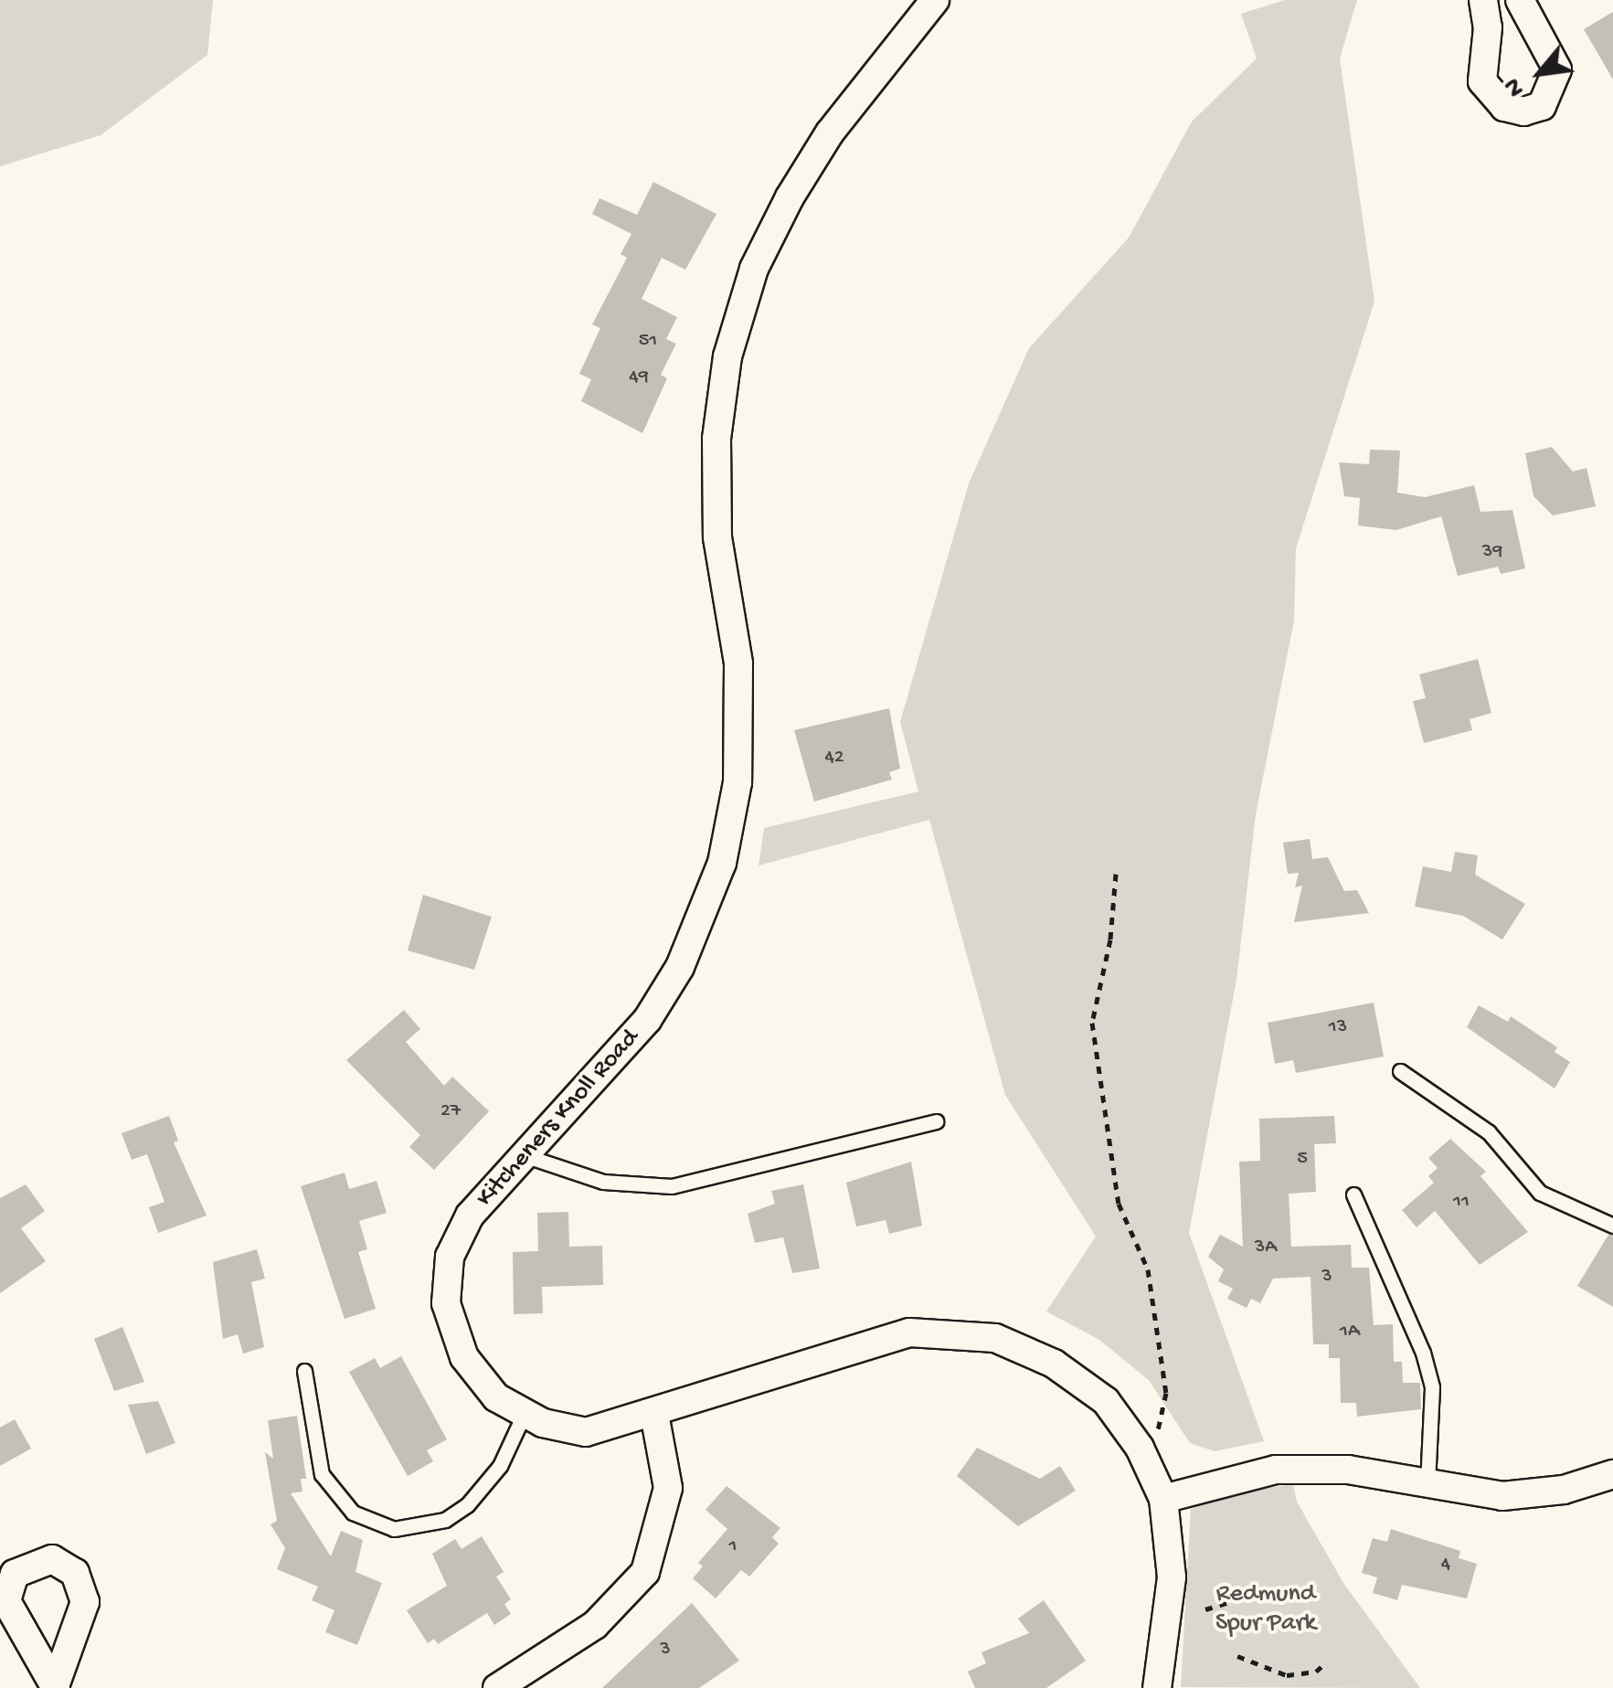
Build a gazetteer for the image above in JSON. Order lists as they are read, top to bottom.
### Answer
{
  "streets": {
    "street": ["Kitcheners Knoll Road"]
  },
  "parks": ["Redmund Spur Park"],
  "house_numbers": [
    "51",
    "49",
    "39",
    "42",
    "13",
    "27",
    "5",
    "11",
    "3A",
    "3",
    "1A",
    "1",
    "4",
    "3"
  ],
  "north": "bottom left"
}
